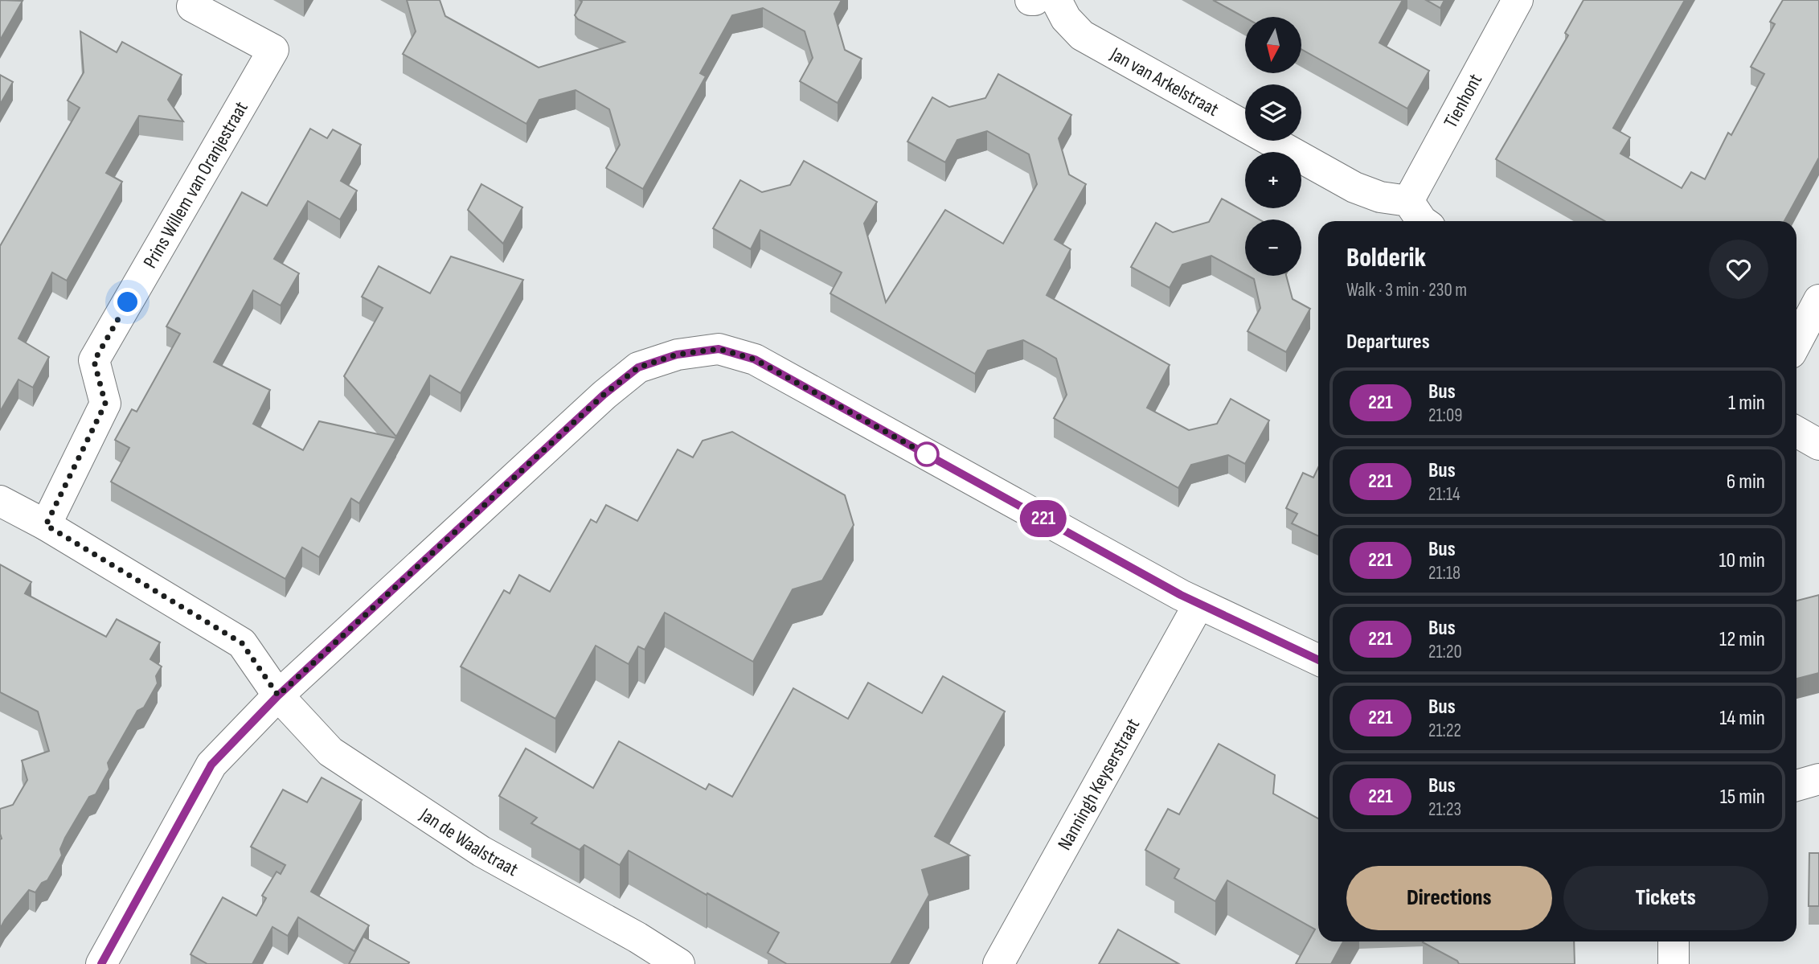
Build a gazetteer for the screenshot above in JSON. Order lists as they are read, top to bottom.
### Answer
{
  "streets": {
    "street": [
      "Jan van Arkelstraat",
      "Tienhont",
      "Prins Willem van Oranjestraat",
      "Nanningh Keyserstraat",
      "Jan de Waalstraat"
    ]
  },
  "crossings": [
    ["Jan van Arkelstraat", "Tienhont"]
  ],
  "lines": ["bus line 221"],
  "north": "bottom",
  "page": {
    "on_map": "221",
    "map_buttons": ["+", "−"],
    "heading": [
      ["Bolderik", "Walk · 3 min · 230 m"],
      "Departures"
    ],
    "list": [
      {
        "mark": "221",
        "name": "Bus",
        "note": "21:09",
        "value": "1 min"
      },
      {
        "mark": "221",
        "name": "Bus",
        "note": "21:14",
        "value": "6 min"
      },
      {
        "mark": "221",
        "name": "Bus",
        "note": "21:18",
        "value": "10 min"
      },
      {
        "mark": "221",
        "name": "Bus",
        "note": "21:20",
        "value": "12 min"
      },
      {
        "mark": "221",
        "name": "Bus",
        "note": "21:22",
        "value": "14 min"
      },
      {
        "mark": "221",
        "name": "Bus",
        "note": "21:23",
        "value": "15 min"
      }
    ],
    "buttons": ["Directions", "Tickets"]
  }
}
